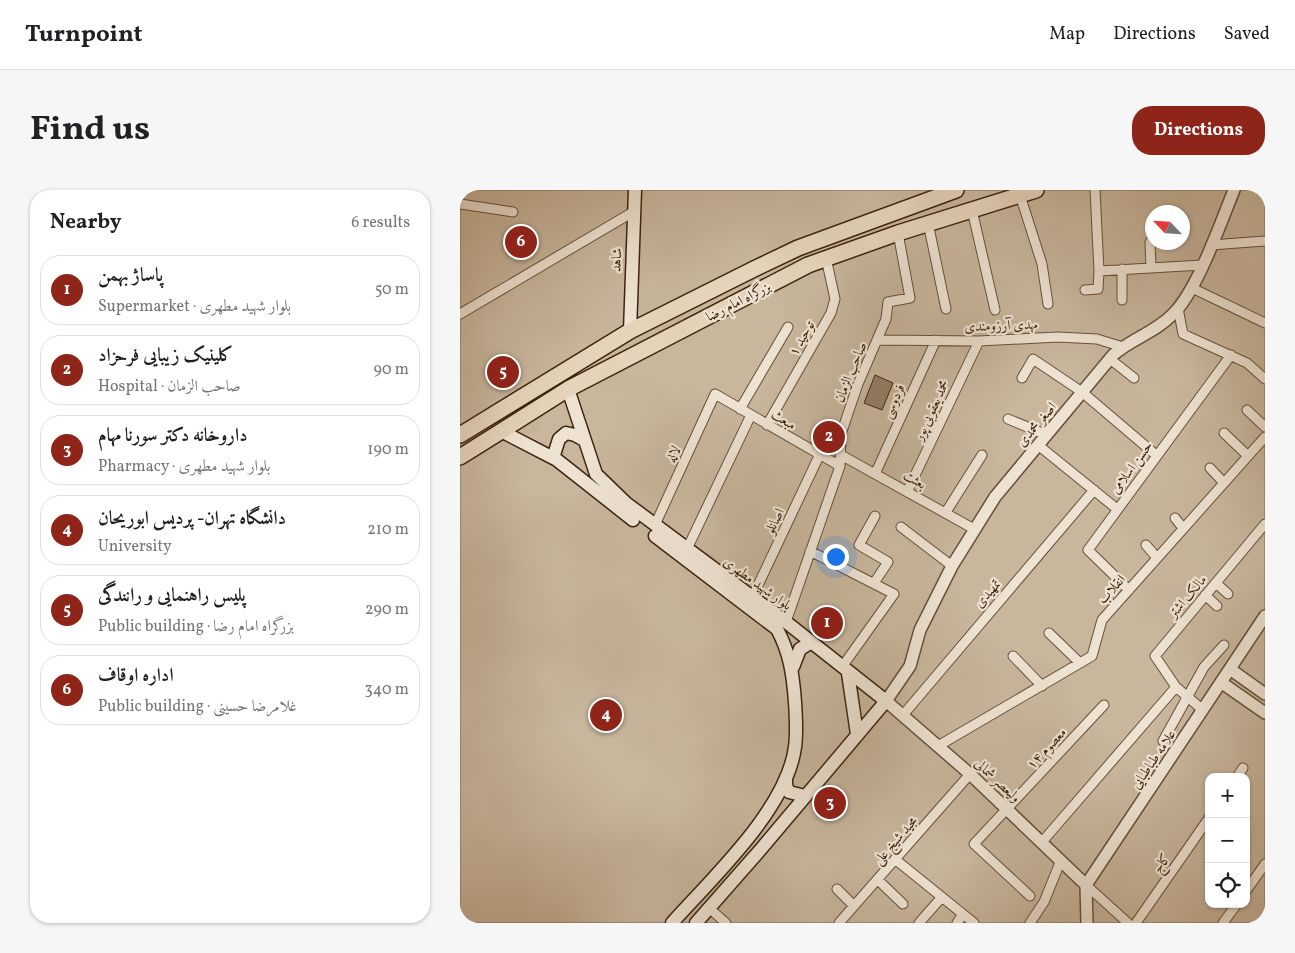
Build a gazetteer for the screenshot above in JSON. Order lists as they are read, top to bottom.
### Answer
{
  "streets": {
    "highway": ["بزرگراه امام رضا"],
    "main road": ["شاهد", "بلوار شهید مطهری"],
    "street": [
      "مهدی آرزومندی",
      "توحید ۱",
      "صاحب الزمان",
      "فردوسی",
      "محمد یعقوبی پور",
      "مبعث",
      "اصغر محمدی",
      "لاله",
      "حسن اسلامی",
      "بعثت",
      "اصانلو",
      "انقلاب",
      "تمهیدی",
      "مالک اشتر",
      "۱۴ معصوم",
      "علامه طباطبایی",
      "ولیعصر شمالی",
      "مجید شیخ علی",
      "کاج"
    ]
  },
  "crossings": [
    ["شاهد", "بزرگراه امام رضا"],
    ["بزرگراه امام رضا", "توحید ۱"],
    ["بزرگراه امام رضا", "صاحب الزمان"],
    ["بزرگراه امام رضا", "بلوار شهید مطهری"],
    ["مهدی آرزومندی", "صاحب الزمان"],
    ["مهدی آرزومندی", "فردوسی"],
    ["مهدی آرزومندی", "محمد یعقوبی پور"],
    ["مهدی آرزومندی", "اصغر محمدی"],
    ["توحید ۱", "مبعث"],
    ["صاحب الزمان", "مبعث"],
    ["صاحب الزمان", "بعثت"],
    ["صاحب الزمان", "بلوار شهید مطهری"],
    ["فردوسی", "بعثت"],
    ["محمد یعقوبی پور", "بعثت"],
    ["مبعث", "لاله"],
    ["مبعث", "اصانلو"],
    ["اصغر محمدی", "بعثت"],
    ["اصغر محمدی", "بلوار شهید مطهری"],
    ["اصغر محمدی", "ولیعصر شمالی"],
    ["لاله", "بلوار شهید مطهری"],
    ["حسن اسلامی", "انقلاب"],
    ["اصانلو", "بلوار شهید مطهری"],
    ["بلوار شهید مطهری", "ولیعصر شمالی"],
    ["انقلاب", "ولیعصر شمالی"],
    ["تمهیدی", "ولیعصر شمالی"],
    ["مالک اشتر", "علامه طباطبایی"],
    ["۱۴ معصوم", "ولیعصر شمالی"],
    ["علامه طباطبایی", "ولیعصر شمالی"],
    ["ولیعصر شمالی", "مجید شیخ علی"]
  ],
  "north": "top left",
  "page": {
    "header": "Turnpoint",
    "nav": ["Map", "Directions", "Saved"],
    "title": "Find us",
    "buttons": "Directions",
    "heading": ["Nearby", "6 results"],
    "pins": [
      "6",
      "5",
      "2",
      "1",
      "4",
      "3"
    ],
    "list": [
      {
        "mark": "1",
        "name": "پاساژ بهمن",
        "note": "Supermarket · بلوار شهید مطهری",
        "value": "50 m"
      },
      {
        "mark": "2",
        "name": "کلینیک زیبایی فرحزاد",
        "note": "Hospital · صاحب الزمان",
        "value": "90 m"
      },
      {
        "mark": "3",
        "name": "داروخانه دکتر سورنا مهام",
        "note": "Pharmacy · بلوار شهید مطهری",
        "value": "190 m"
      },
      {
        "mark": "4",
        "name": "دانشگاه تهران- پردیس ابوریحان",
        "note": "University",
        "value": "210 m"
      },
      {
        "mark": "5",
        "name": "پلیس راهنمایی و رانندگی",
        "note": "Public building · بزرگراه امام رضا",
        "value": "290 m"
      },
      {
        "mark": "6",
        "name": "اداره اوقاف",
        "note": "Public building · غلامرضا حسینی",
        "value": "340 m"
      }
    ],
    "map_buttons": ["+", "−"]
  }
}
